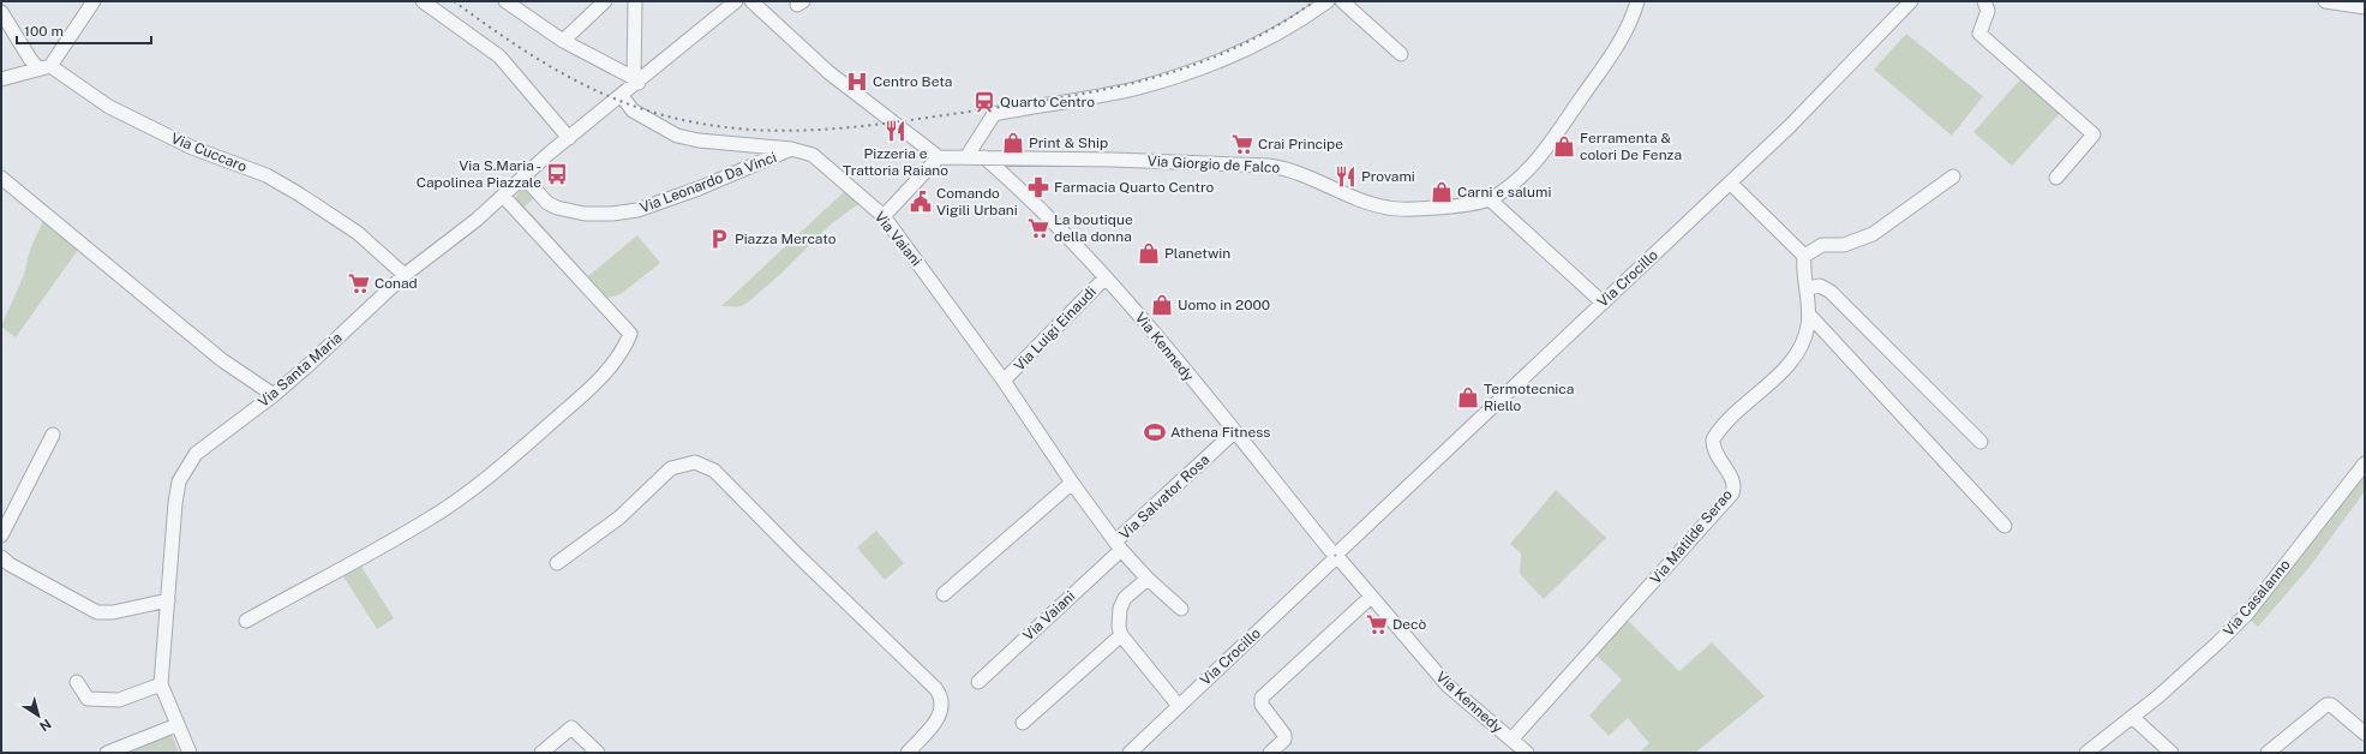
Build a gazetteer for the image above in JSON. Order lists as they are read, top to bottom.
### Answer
{
  "streets": {
    "street": [
      "Via Cuccaro",
      "Via Giorgio de Falco",
      "Via Leonardo Da Vinci",
      "Via Vaiani",
      "Via Crocillo",
      "Via Luigi Einaudi",
      "Via Kennedy",
      "Via Santa Maria",
      "Via Salvator Rosa",
      "Via Matilde Serao",
      "Via Casalanno"
    ]
  },
  "crossings": [
    ["Via Cuccaro", "Via Santa Maria"],
    ["Via Giorgio de Falco", "Via Kennedy"],
    ["Via Leonardo Da Vinci", "Via Vaiani"],
    ["Via Leonardo Da Vinci", "Via Santa Maria"],
    ["Via Vaiani", "Via Luigi Einaudi"],
    ["Via Vaiani", "Via Santa Maria"],
    ["Via Vaiani", "Via Salvator Rosa"],
    ["Via Crocillo", "Via Kennedy"],
    ["Via Luigi Einaudi", "Via Kennedy"],
    ["Via Kennedy", "Via Salvator Rosa"],
    ["Via Kennedy", "Via Matilde Serao"]
  ],
  "places": {
    "hospital": ["Centro Beta"],
    "station": ["Quarto Centro"],
    "restaurant": ["Pizzeria e Trattoria Raiano", "Provami"],
    "shop": [
      "Print & Ship",
      "Ferramenta & colori De Fenza",
      "Carni e salumi",
      "Planetwin",
      "Uomo in 2000",
      "Termotecnica Riello"
    ],
    "supermarket": [
      "Crai Principe",
      "La boutique della donna",
      "Conad",
      "Decò"
    ],
    "bus stop": ["Via S.Maria - Capolinea Piazzale"],
    "pharmacy": ["Farmacia Quarto Centro"],
    "public building": ["Comando Vigili Urbani"],
    "parking": ["Piazza Mercato"],
    "sports": ["Athena Fitness"]
  },
  "scale_bar": "100 m",
  "north": "bottom right"
}
